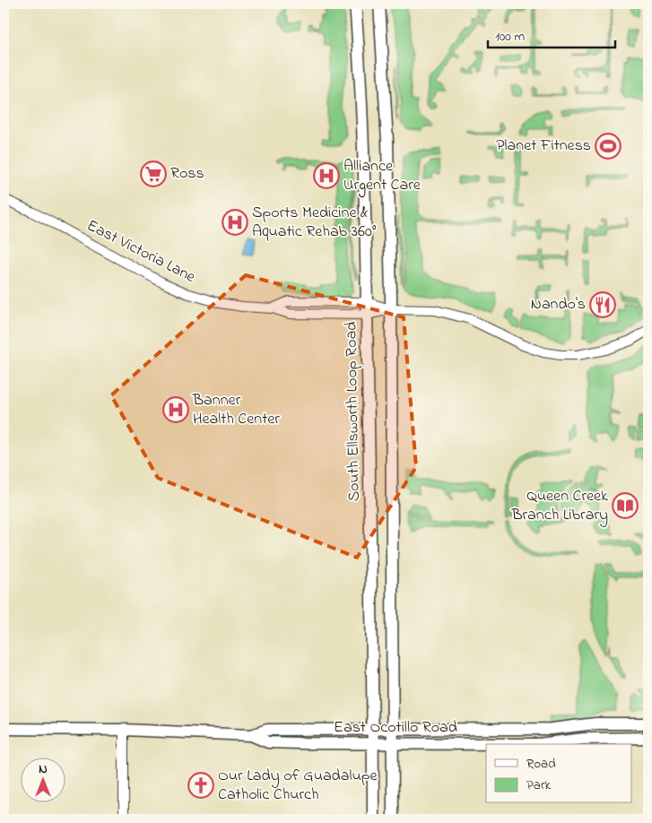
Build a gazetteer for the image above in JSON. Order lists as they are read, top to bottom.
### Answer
{
  "streets": {
    "main road": ["South Ellsworth Loop Road", "East Ocotillo Road"],
    "street": ["East Victoria Lane"]
  },
  "crossings": [
    ["East Victoria Lane", "South Ellsworth Loop Road"],
    ["South Ellsworth Loop Road", "East Ocotillo Road"]
  ],
  "places": {
    "sports": ["Planet Fitness"],
    "supermarket": ["Ross"],
    "hospital": ["Alliance Urgent Care", "Sports Medicine & Aquatic Rehab 360°", "Banner Health Center"],
    "restaurant": ["Nando's"],
    "library": ["Queen Creek Branch Library"],
    "church": ["Our Lady of Guadalupe Catholic Church"]
  },
  "legend": ["Road", "Park"],
  "scale_bar": "100 m",
  "north": "top"
}
